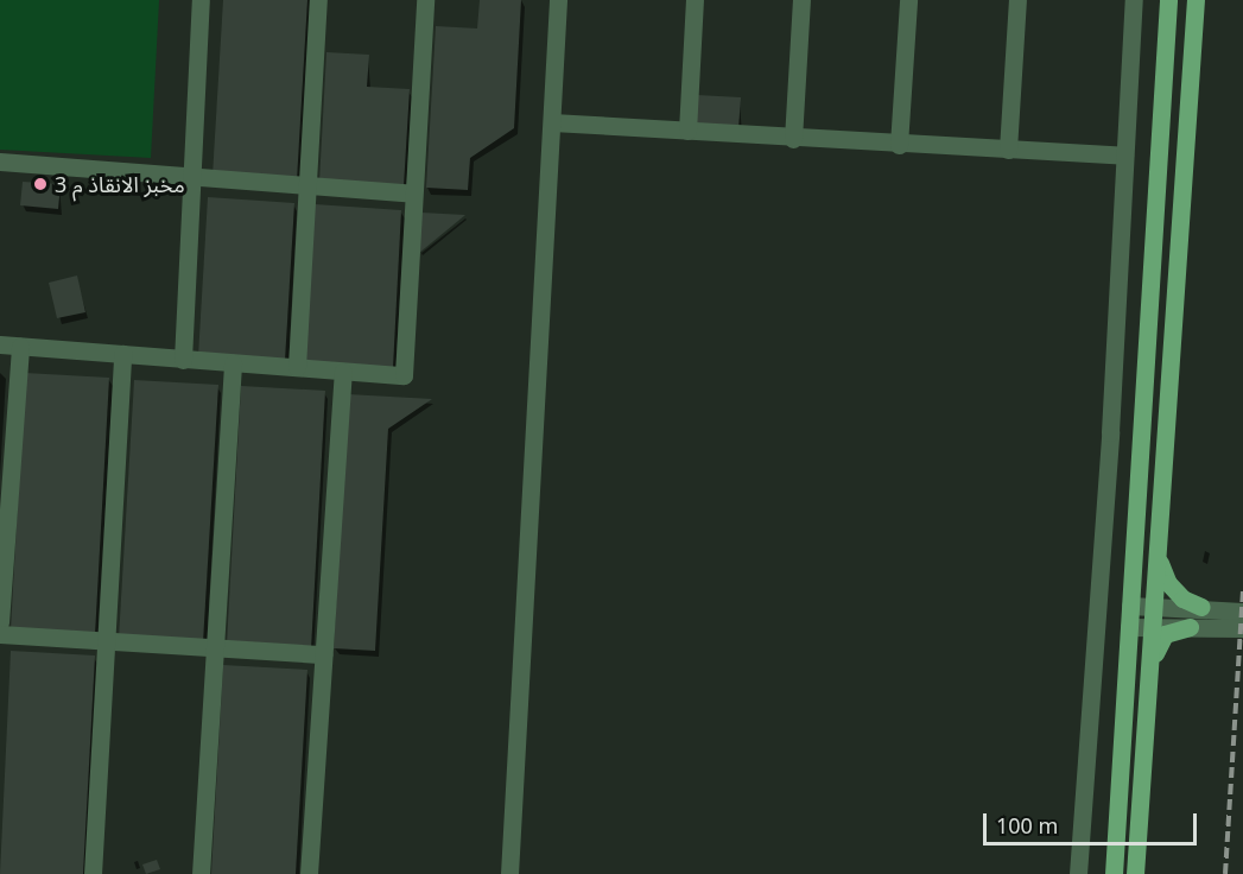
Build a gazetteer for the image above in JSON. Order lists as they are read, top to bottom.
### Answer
{
  "places": ["مخبز الانقاذ م 3"],
  "scale_bar": "100 m"
}
